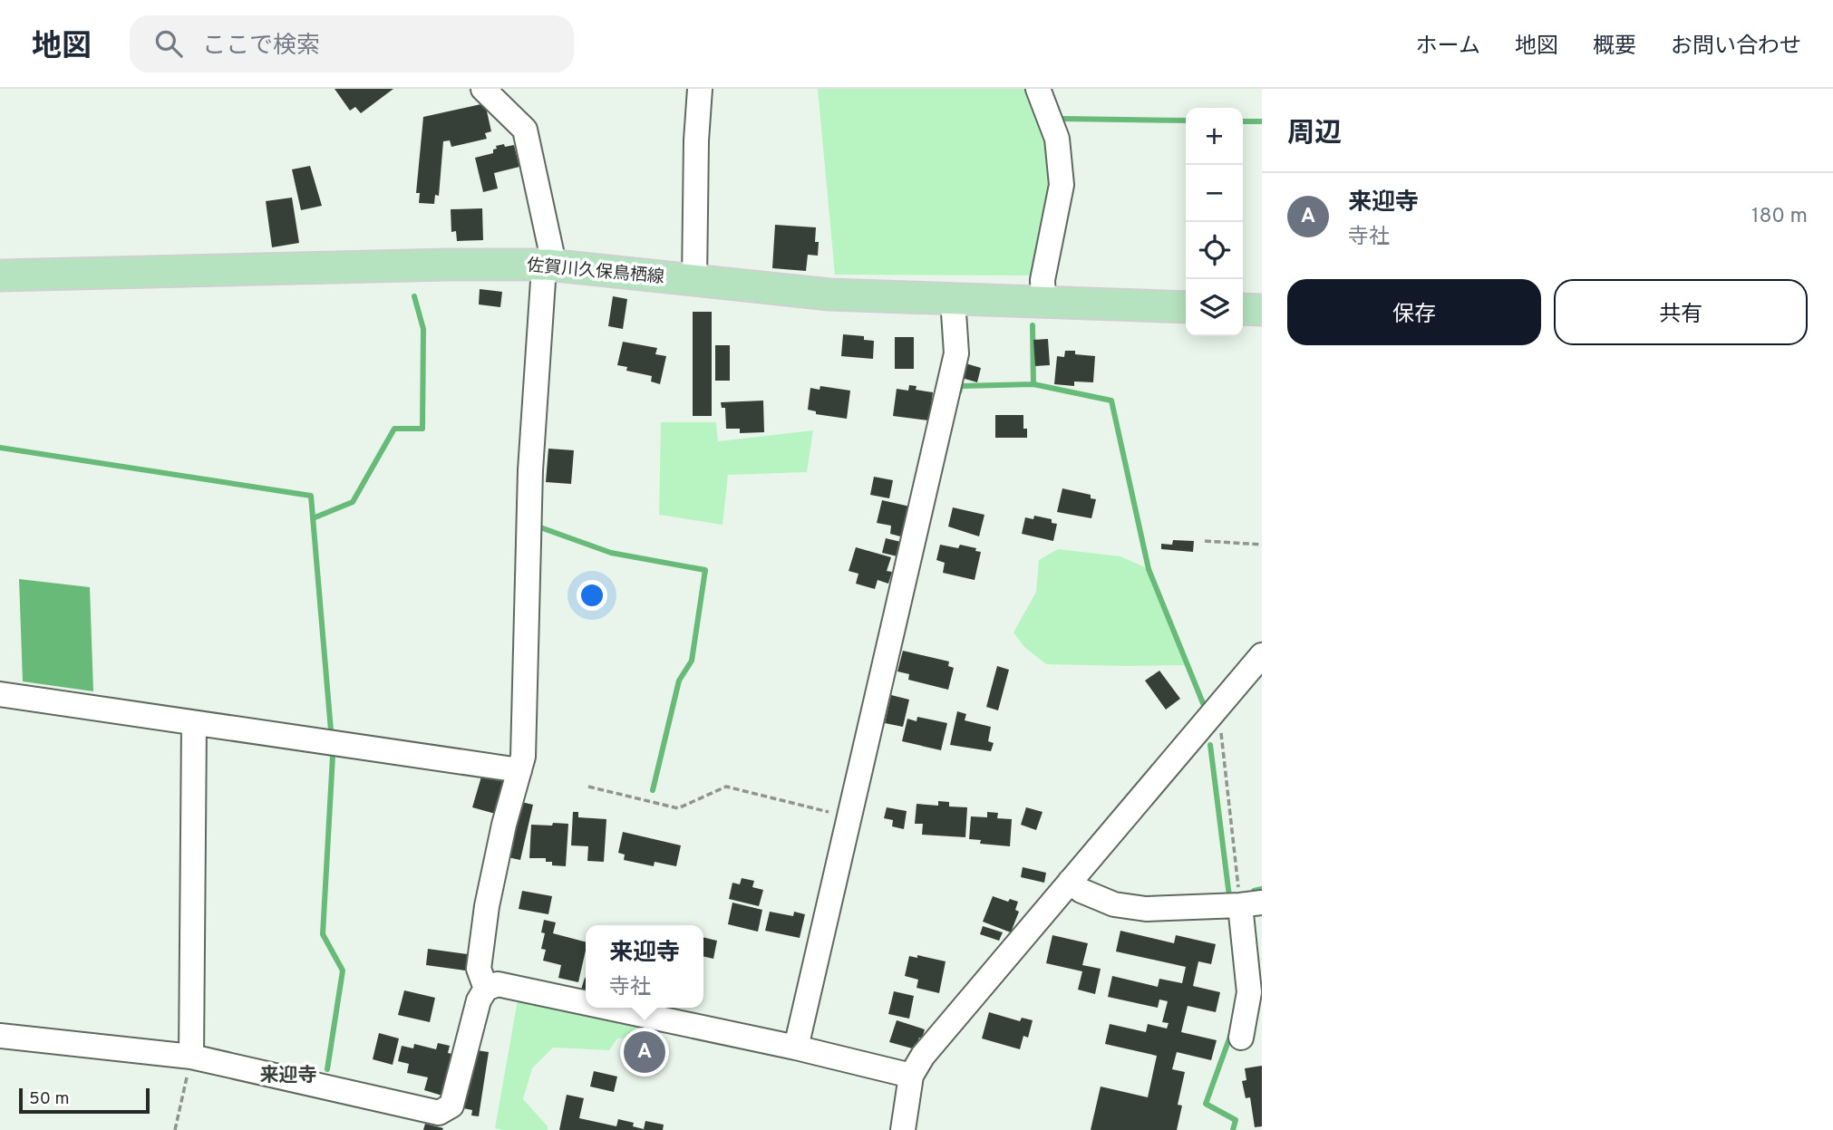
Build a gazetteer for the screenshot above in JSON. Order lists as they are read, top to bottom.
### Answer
{
  "streets": {
    "main road": ["佐賀川久保鳥栖線"]
  },
  "districts": ["来迎寺"],
  "scale_bar": "50 m",
  "page": {
    "header": "地図",
    "search": "ここで検索",
    "nav": [
      "ホーム",
      "地図",
      "概要",
      "お問い合わせ"
    ],
    "heading": "周辺",
    "map_buttons": ["+", "−"],
    "list": [
      {
        "mark": "A",
        "name": "来迎寺",
        "note": "寺社",
        "value": "180 m"
      }
    ],
    "buttons": ["保存", "共有"],
    "popup": ["来迎寺", "寺社"],
    "pins": "A",
    "scale": "50 m"
  }
}
